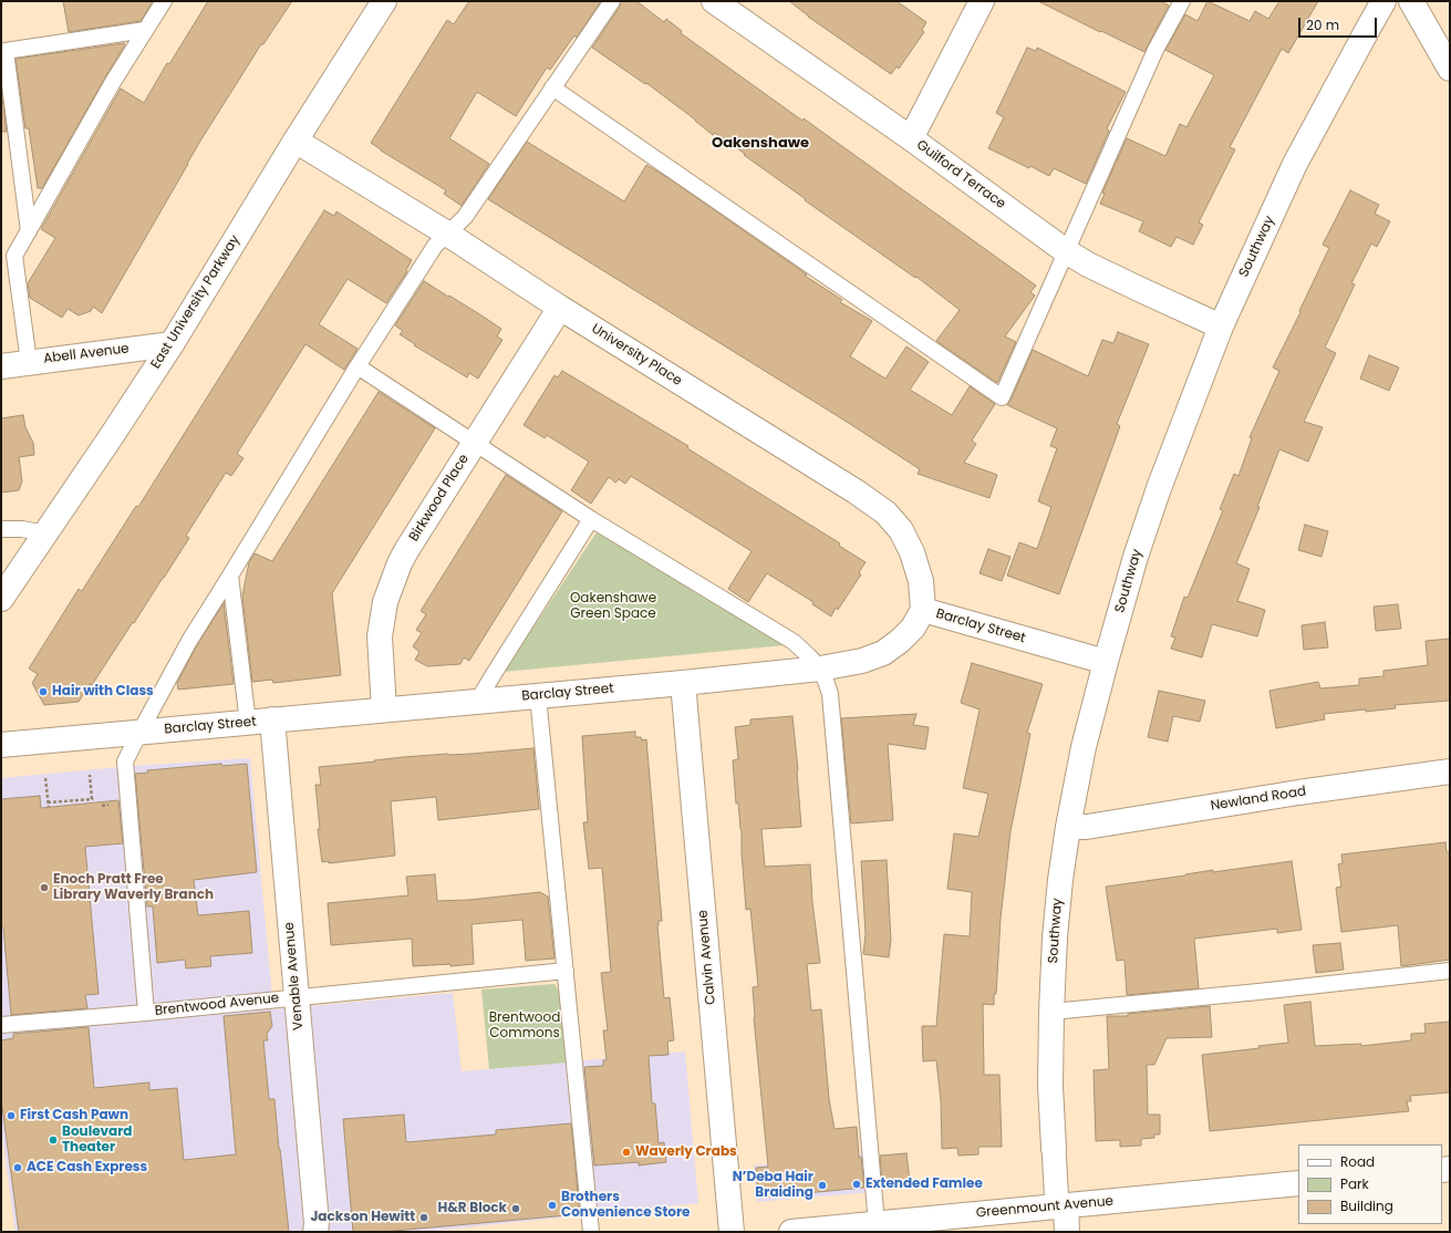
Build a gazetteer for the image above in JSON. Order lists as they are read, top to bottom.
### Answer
{
  "streets": {
    "street": [
      "Guilford Terrace",
      "Southway",
      "East University Parkway",
      "Abell Avenue",
      "University Place",
      "Birkwood Place",
      "Barclay Street",
      "Newland Road",
      "Calvin Avenue",
      "Venable Avenue",
      "Greenmount Avenue"
    ],
    "lane": ["Brentwood Avenue"]
  },
  "crossings": [
    ["Guilford Terrace", "Southway"],
    ["Southway", "Barclay Street"],
    ["Southway", "Newland Road"],
    ["Southway", "Greenmount Avenue"],
    ["East University Parkway", "Abell Avenue"],
    ["East University Parkway", "University Place"],
    ["University Place", "Birkwood Place"],
    ["University Place", "Barclay Street"],
    ["Birkwood Place", "Barclay Street"],
    ["Barclay Street", "Calvin Avenue"],
    ["Barclay Street", "Venable Avenue"],
    ["Venable Avenue", "Brentwood Avenue"]
  ],
  "districts": ["Oakenshawe"],
  "parks": ["Oakenshawe Green Space", "Brentwood Commons"],
  "places": [
    "Hair with Class",
    "Enoch Pratt Free Library Waverly Branch",
    "First Cash Pawn",
    "Boulevard Theater",
    "Waverly Crabs",
    "ACE Cash Express",
    "Extended Famlee",
    "N’Deba Hair Braiding",
    "Brothers Convenience Store",
    "H&R Block",
    "Jackson Hewitt"
  ],
  "legend": ["Road", "Park", "Building"],
  "scale_bar": "20 m"
}
